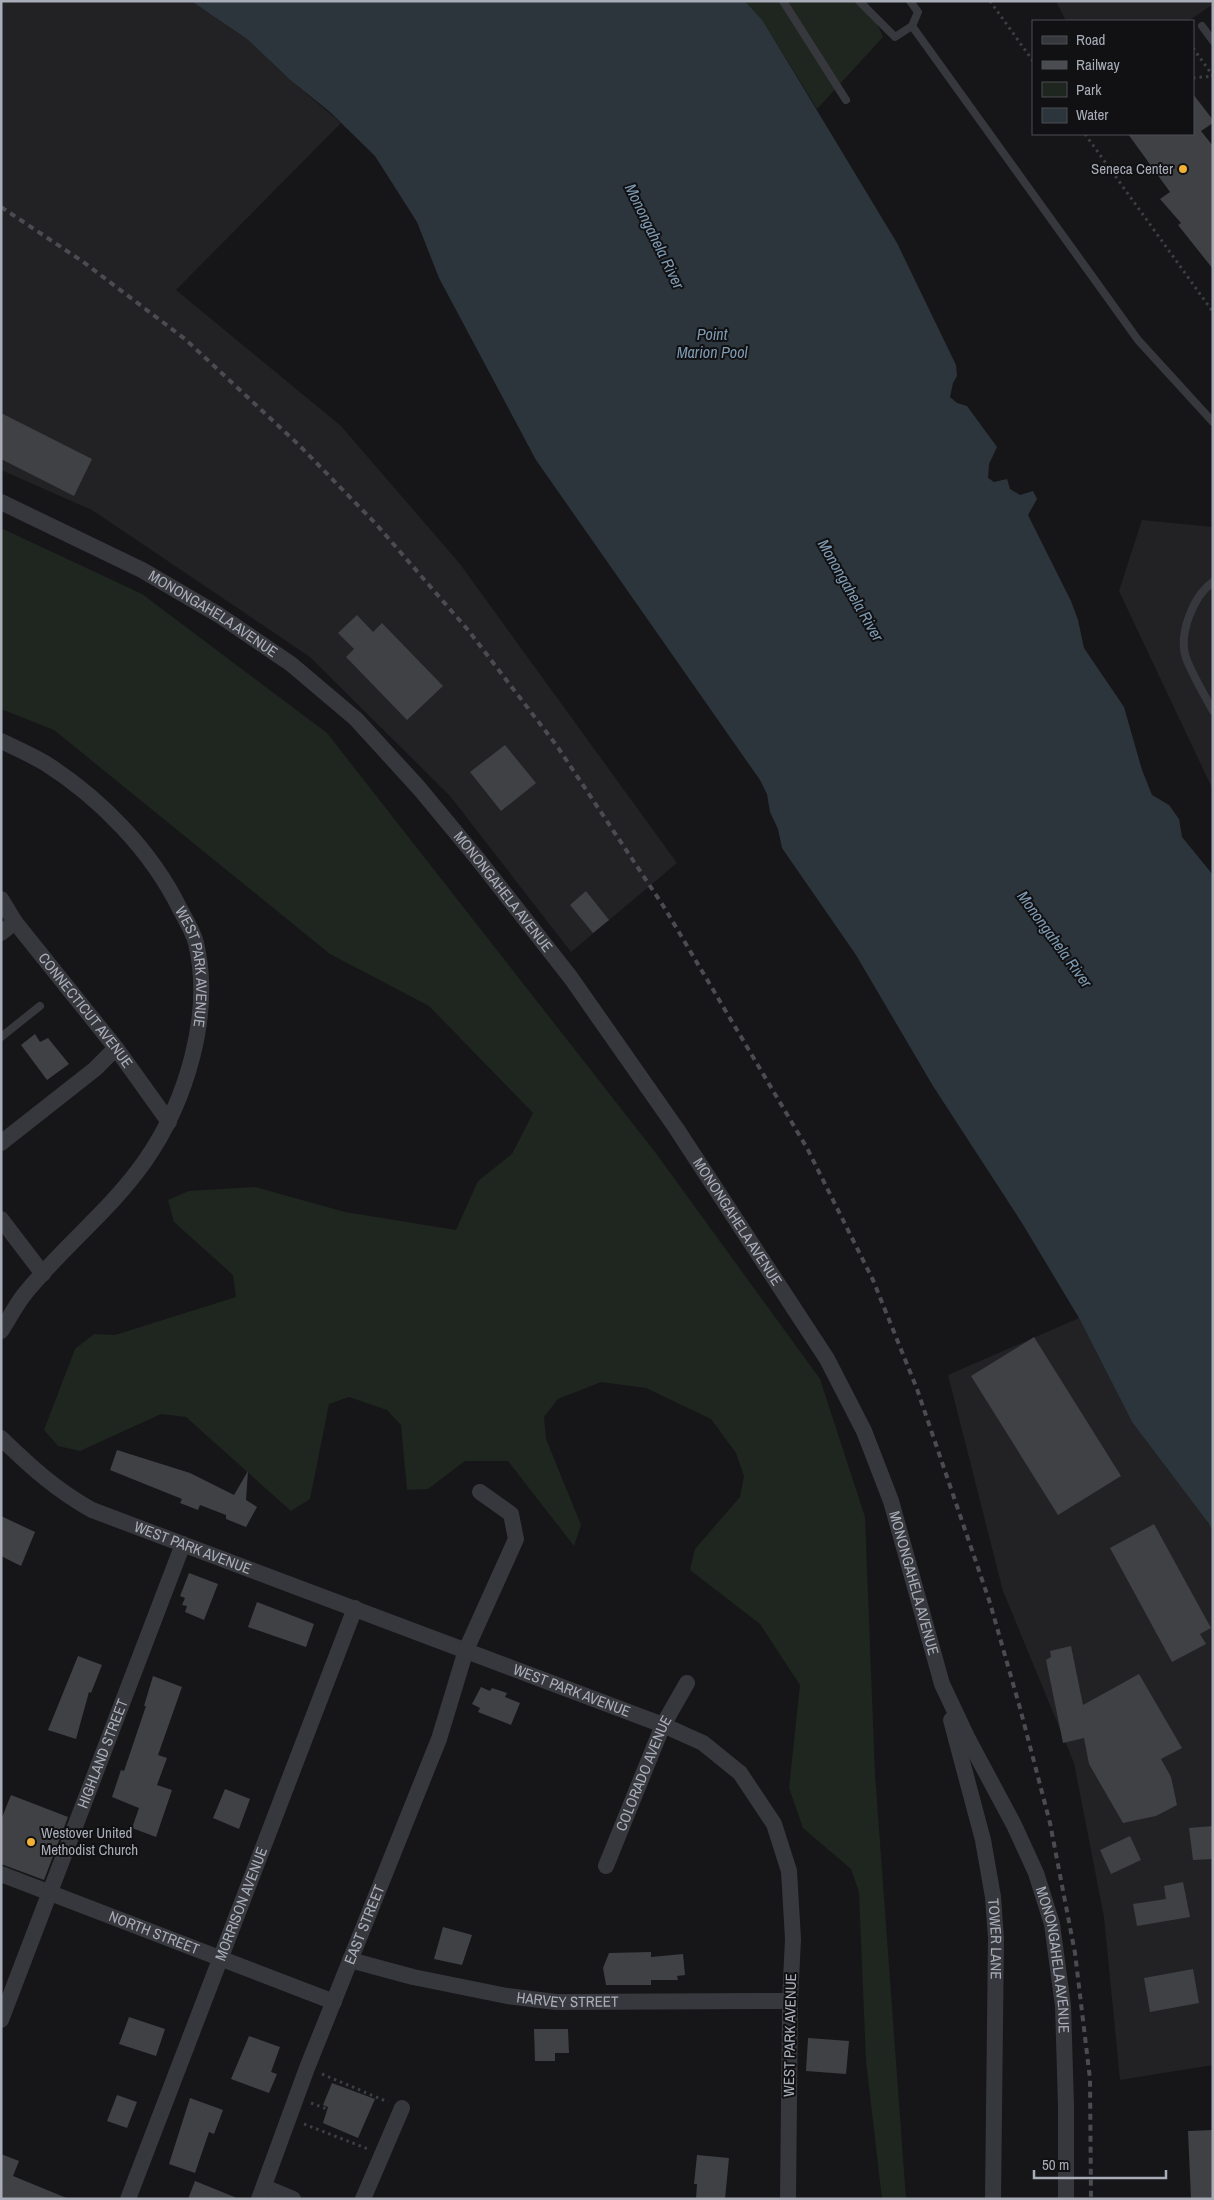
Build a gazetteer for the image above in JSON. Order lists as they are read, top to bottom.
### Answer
{
  "streets": {
    "street": [
      "MONONGAHELA AVENUE",
      "WEST PARK AVENUE",
      "CONNECTICUT AVENUE",
      "HIGHLAND STREET",
      "COLORADO AVENUE",
      "MORRISON AVENUE",
      "EAST STREET",
      "NORTH STREET",
      "TOWER LANE",
      "HARVEY STREET"
    ]
  },
  "crossings": [
    ["MONONGAHELA AVENUE", "TOWER LANE"],
    ["WEST PARK AVENUE", "CONNECTICUT AVENUE"],
    ["WEST PARK AVENUE", "HIGHLAND STREET"],
    ["WEST PARK AVENUE", "COLORADO AVENUE"],
    ["WEST PARK AVENUE", "MORRISON AVENUE"],
    ["WEST PARK AVENUE", "EAST STREET"],
    ["WEST PARK AVENUE", "HARVEY STREET"],
    ["HIGHLAND STREET", "NORTH STREET"],
    ["MORRISON AVENUE", "NORTH STREET"],
    ["EAST STREET", "NORTH STREET"],
    ["EAST STREET", "HARVEY STREET"]
  ],
  "water": ["Monongahela River", "Point Marion Pool"],
  "places": ["Seneca Center", "Westover United Methodist Church"],
  "legend": [
    "Road",
    "Railway",
    "Park",
    "Water"
  ],
  "scale_bar": "50 m"
}
